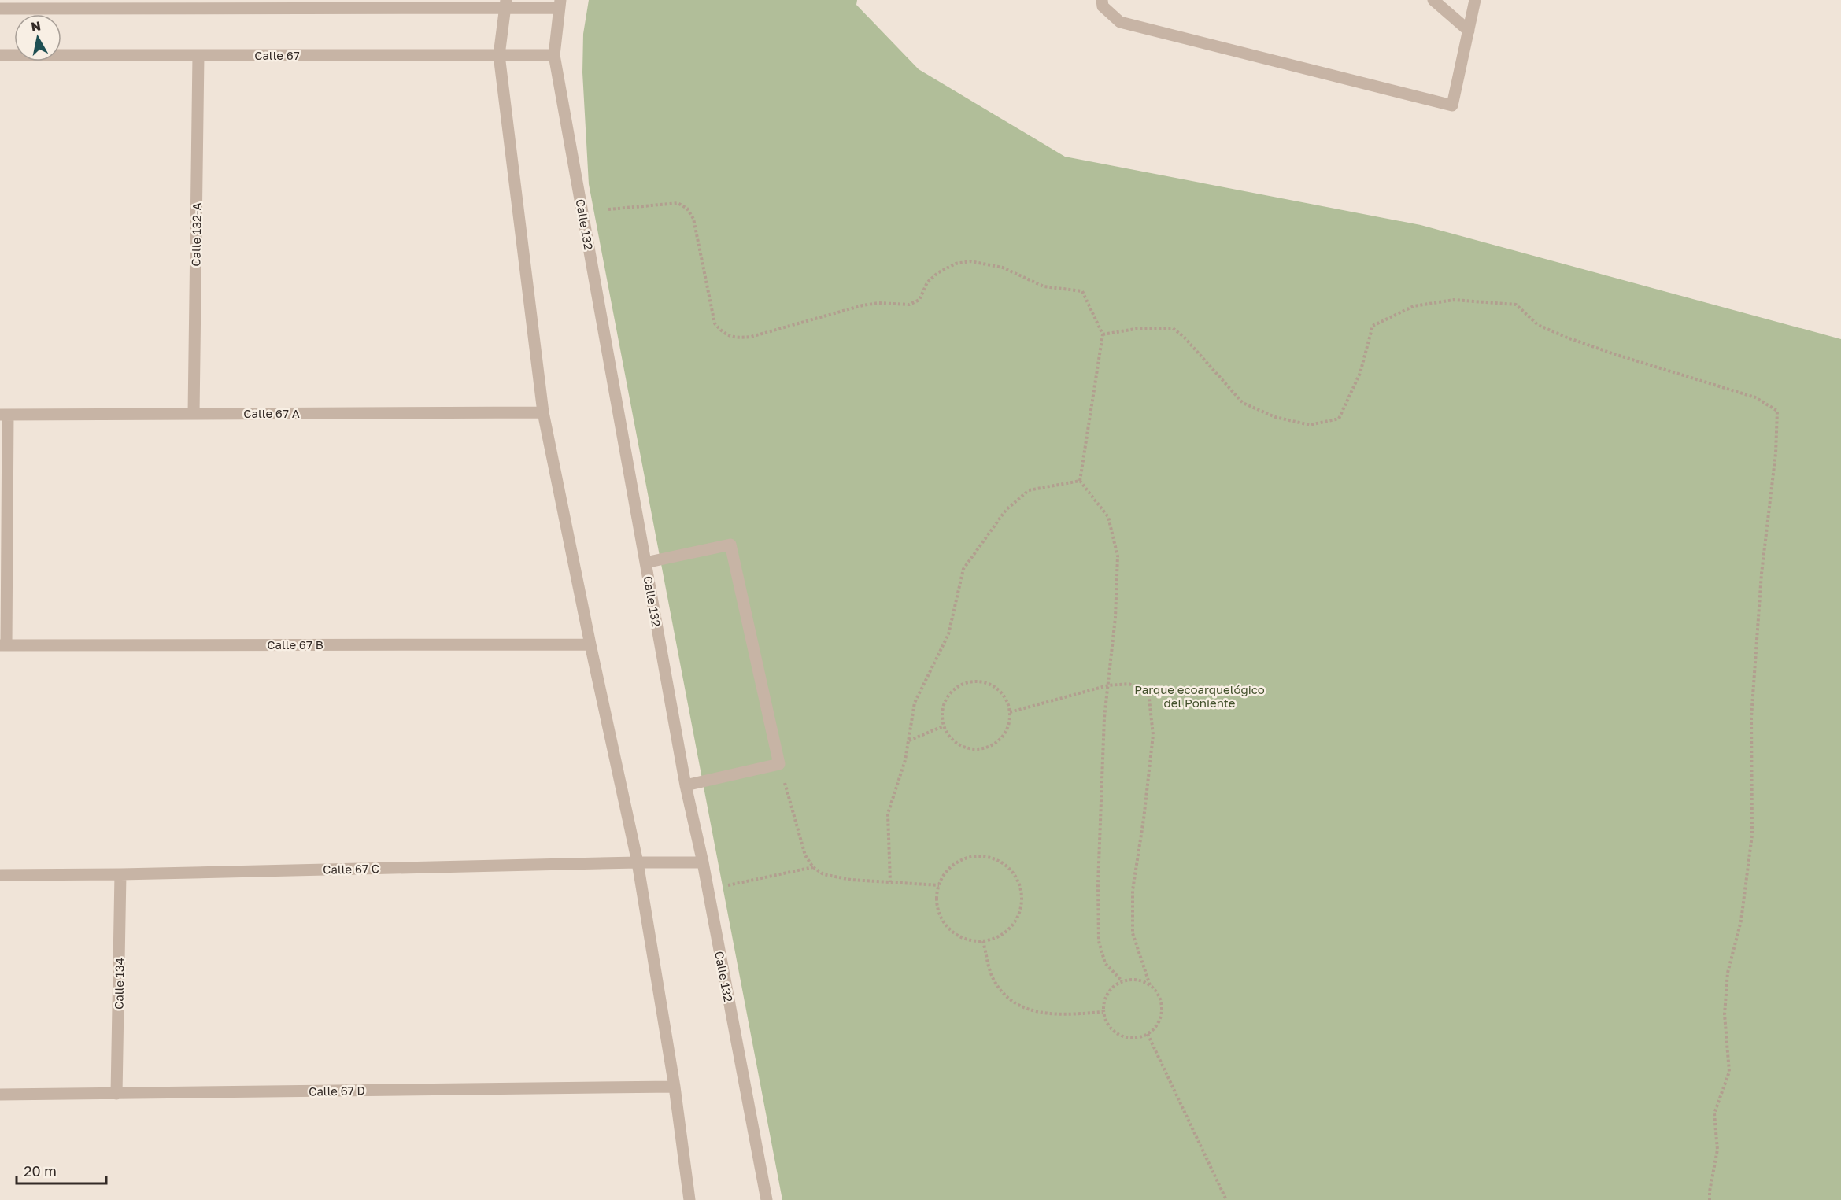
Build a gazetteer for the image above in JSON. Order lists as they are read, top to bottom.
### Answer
{
  "streets": {
    "street": [
      "Calle 67",
      "Calle 132",
      "Calle 132-A",
      "Calle 67 A",
      "Calle 67 B",
      "Calle 67 C",
      "Calle 134",
      "Calle 67 D"
    ]
  },
  "crossings": [
    ["Calle 67", "Calle 132"],
    ["Calle 67", "Calle 132-A"],
    ["Calle 132", "Calle 67 C"],
    ["Calle 132-A", "Calle 67 A"],
    ["Calle 67 C", "Calle 134"],
    ["Calle 134", "Calle 67 D"]
  ],
  "parks": ["Parque ecoarquelógico del Poniente"],
  "scale_bar": "20 m",
  "north": "top"
}
